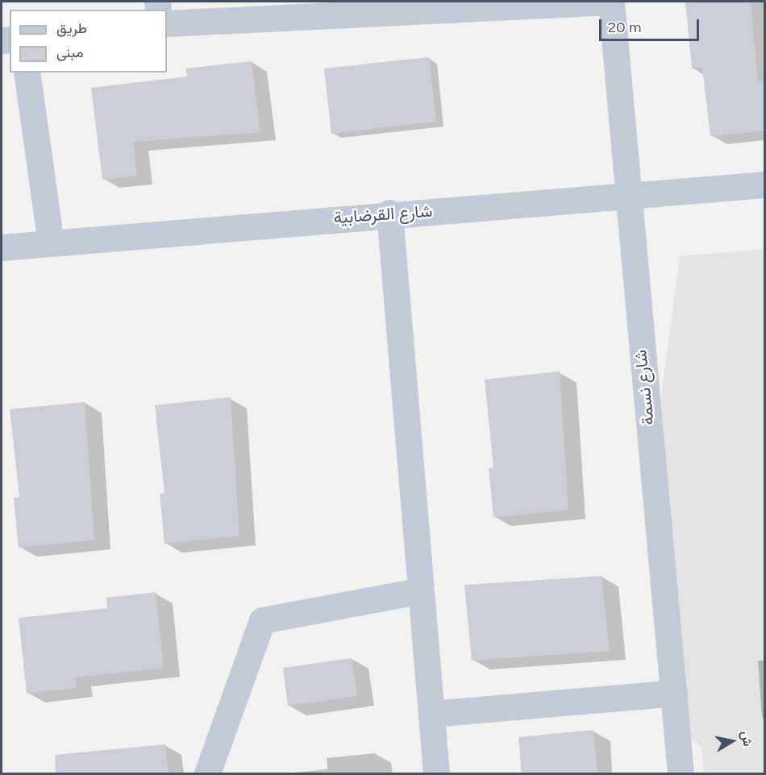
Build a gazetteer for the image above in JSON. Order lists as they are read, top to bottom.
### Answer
{
  "streets": {
    "street": ["شارع القرضابية", "شارع نسمة"]
  },
  "crossings": [
    ["شارع القرضابية", "شارع نسمة"]
  ],
  "legend": ["طريق", "مبنى"],
  "scale_bar": "20 m",
  "north": "right"
}
